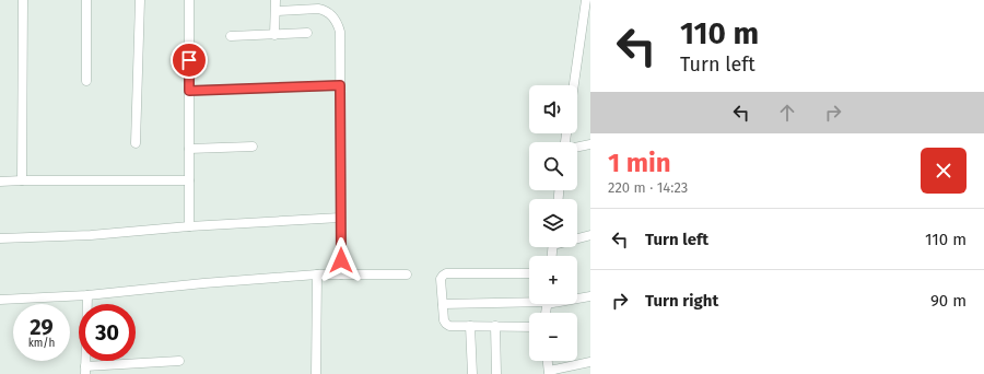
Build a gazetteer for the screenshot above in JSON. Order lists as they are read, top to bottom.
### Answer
{
  "page": {
    "turn": ["110 m", "Turn left"],
    "map_buttons": ["+", "−"],
    "heading": ["1 min", "220 m · 14:23"],
    "list": [
      {
        "name": "Turn left",
        "value": "110 m"
      },
      {
        "name": "Turn right",
        "value": "90 m"
      }
    ],
    "speed": "29 km/h",
    "limit": "30"
  }
}
